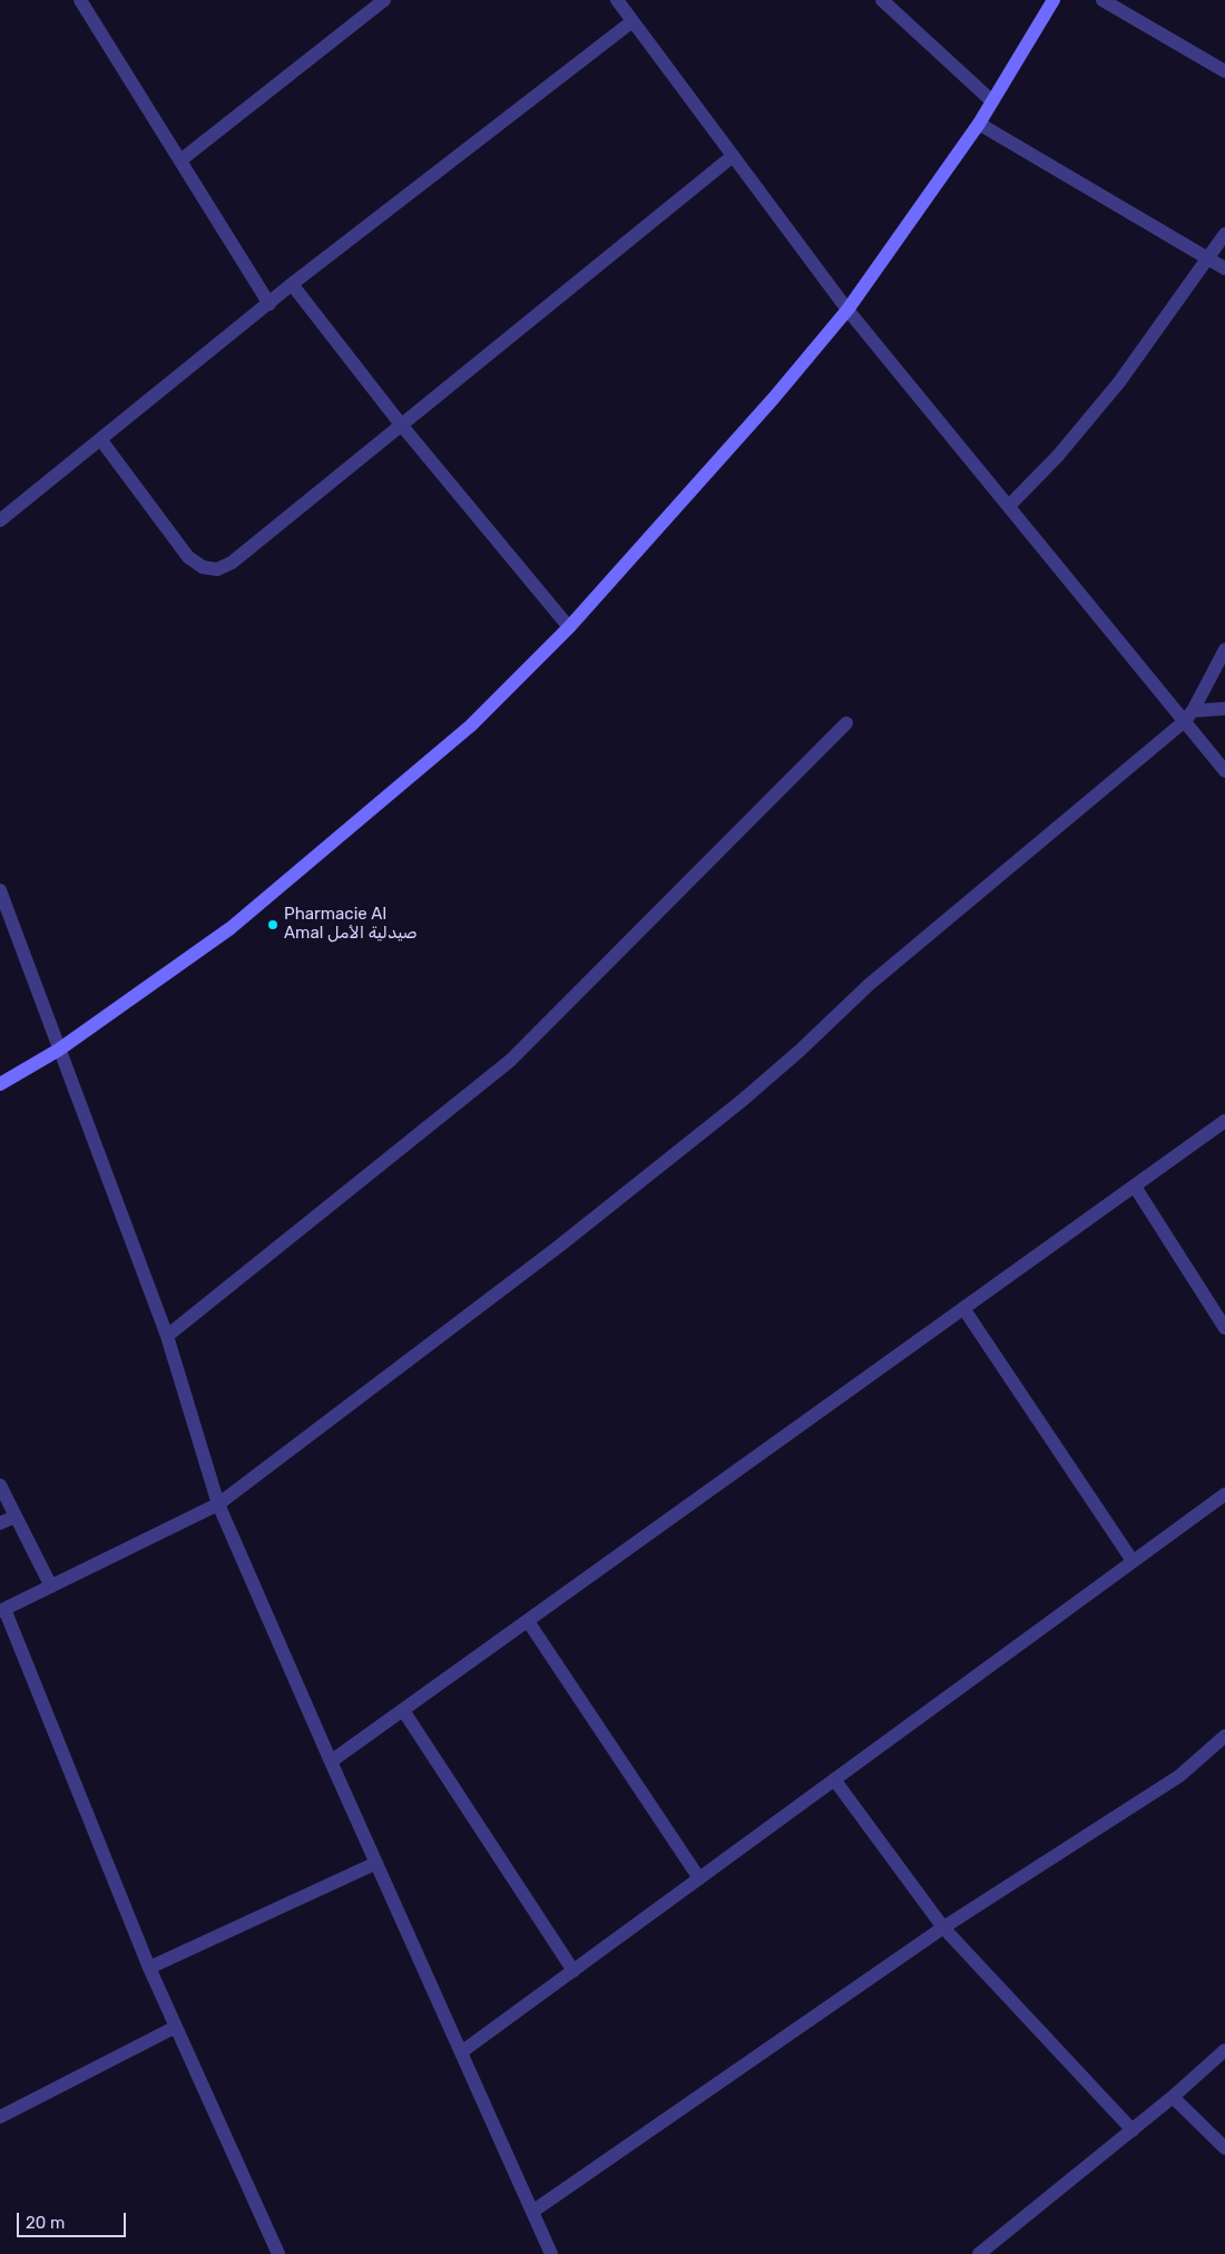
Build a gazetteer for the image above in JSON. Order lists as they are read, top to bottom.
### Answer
{
  "places": ["Pharmacie Al Amal صيدلية الأمل"],
  "scale_bar": "20 m"
}
